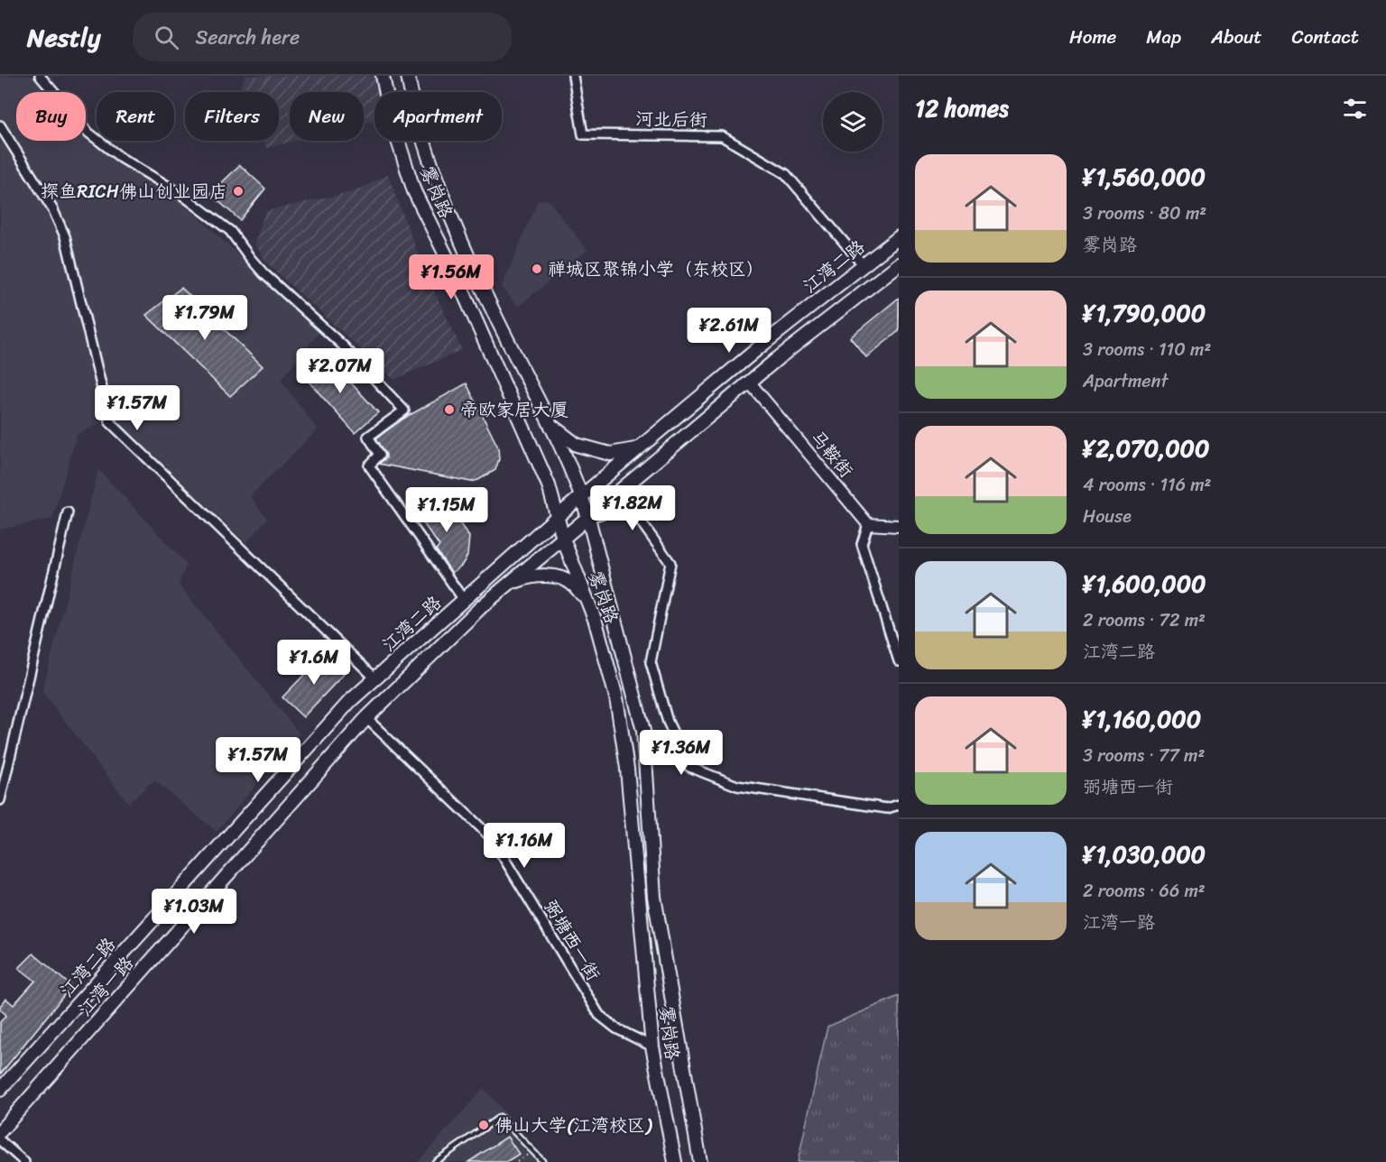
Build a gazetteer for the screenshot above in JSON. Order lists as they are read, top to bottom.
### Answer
{
  "streets": {
    "main road": ["雾岗路", "江湾二路", "江湾一路"],
    "street": ["河北后街", "马鞍街", "弼塘西一街"]
  },
  "crossings": [
    ["河北后街", "江湾二路"],
    ["雾岗路", "江湾二路"],
    ["雾岗路", "弼塘西一街"],
    ["江湾二路", "马鞍街"],
    ["江湾二路", "弼塘西一街"],
    ["江湾二路", "江湾一路"],
    ["弼塘西一街", "江湾一路"]
  ],
  "places": [
    "探鱼RICH佛山创业园店",
    "禅城区聚锦小学（东校区）",
    "帝欧家居大厦",
    "佛山大学(江湾校区)"
  ],
  "page": {
    "header": "Nestly",
    "search": "Search here",
    "nav": [
      "Home",
      "Map",
      "About",
      "Contact"
    ],
    "heading": "12 homes",
    "chip": [
      "Buy",
      "Rent",
      "Filters",
      "New",
      "Apartment"
    ],
    "list": [
      {
        "name": "¥1,560,000",
        "note": "3 rooms · 80 m² · 雾岗路"
      },
      {
        "name": "¥1,790,000",
        "note": "3 rooms · 110 m² · Apartment"
      },
      {
        "name": "¥2,070,000",
        "note": "4 rooms · 116 m² · House"
      },
      {
        "name": "¥1,600,000",
        "note": "2 rooms · 72 m² · 江湾二路"
      },
      {
        "name": "¥1,160,000",
        "note": "3 rooms · 77 m² · 弼塘西一街"
      },
      {
        "name": "¥1,030,000",
        "note": "2 rooms · 66 m² · 江湾一路"
      }
    ],
    "price": [
      "¥1.56M",
      "¥1.79M",
      "¥2.61M",
      "¥2.07M",
      "¥1.57M",
      "¥1.82M",
      "¥1.15M",
      "¥1.6M",
      "¥1.36M",
      "¥1.57M",
      "¥1.16M",
      "¥1.03M"
    ]
  }
}
